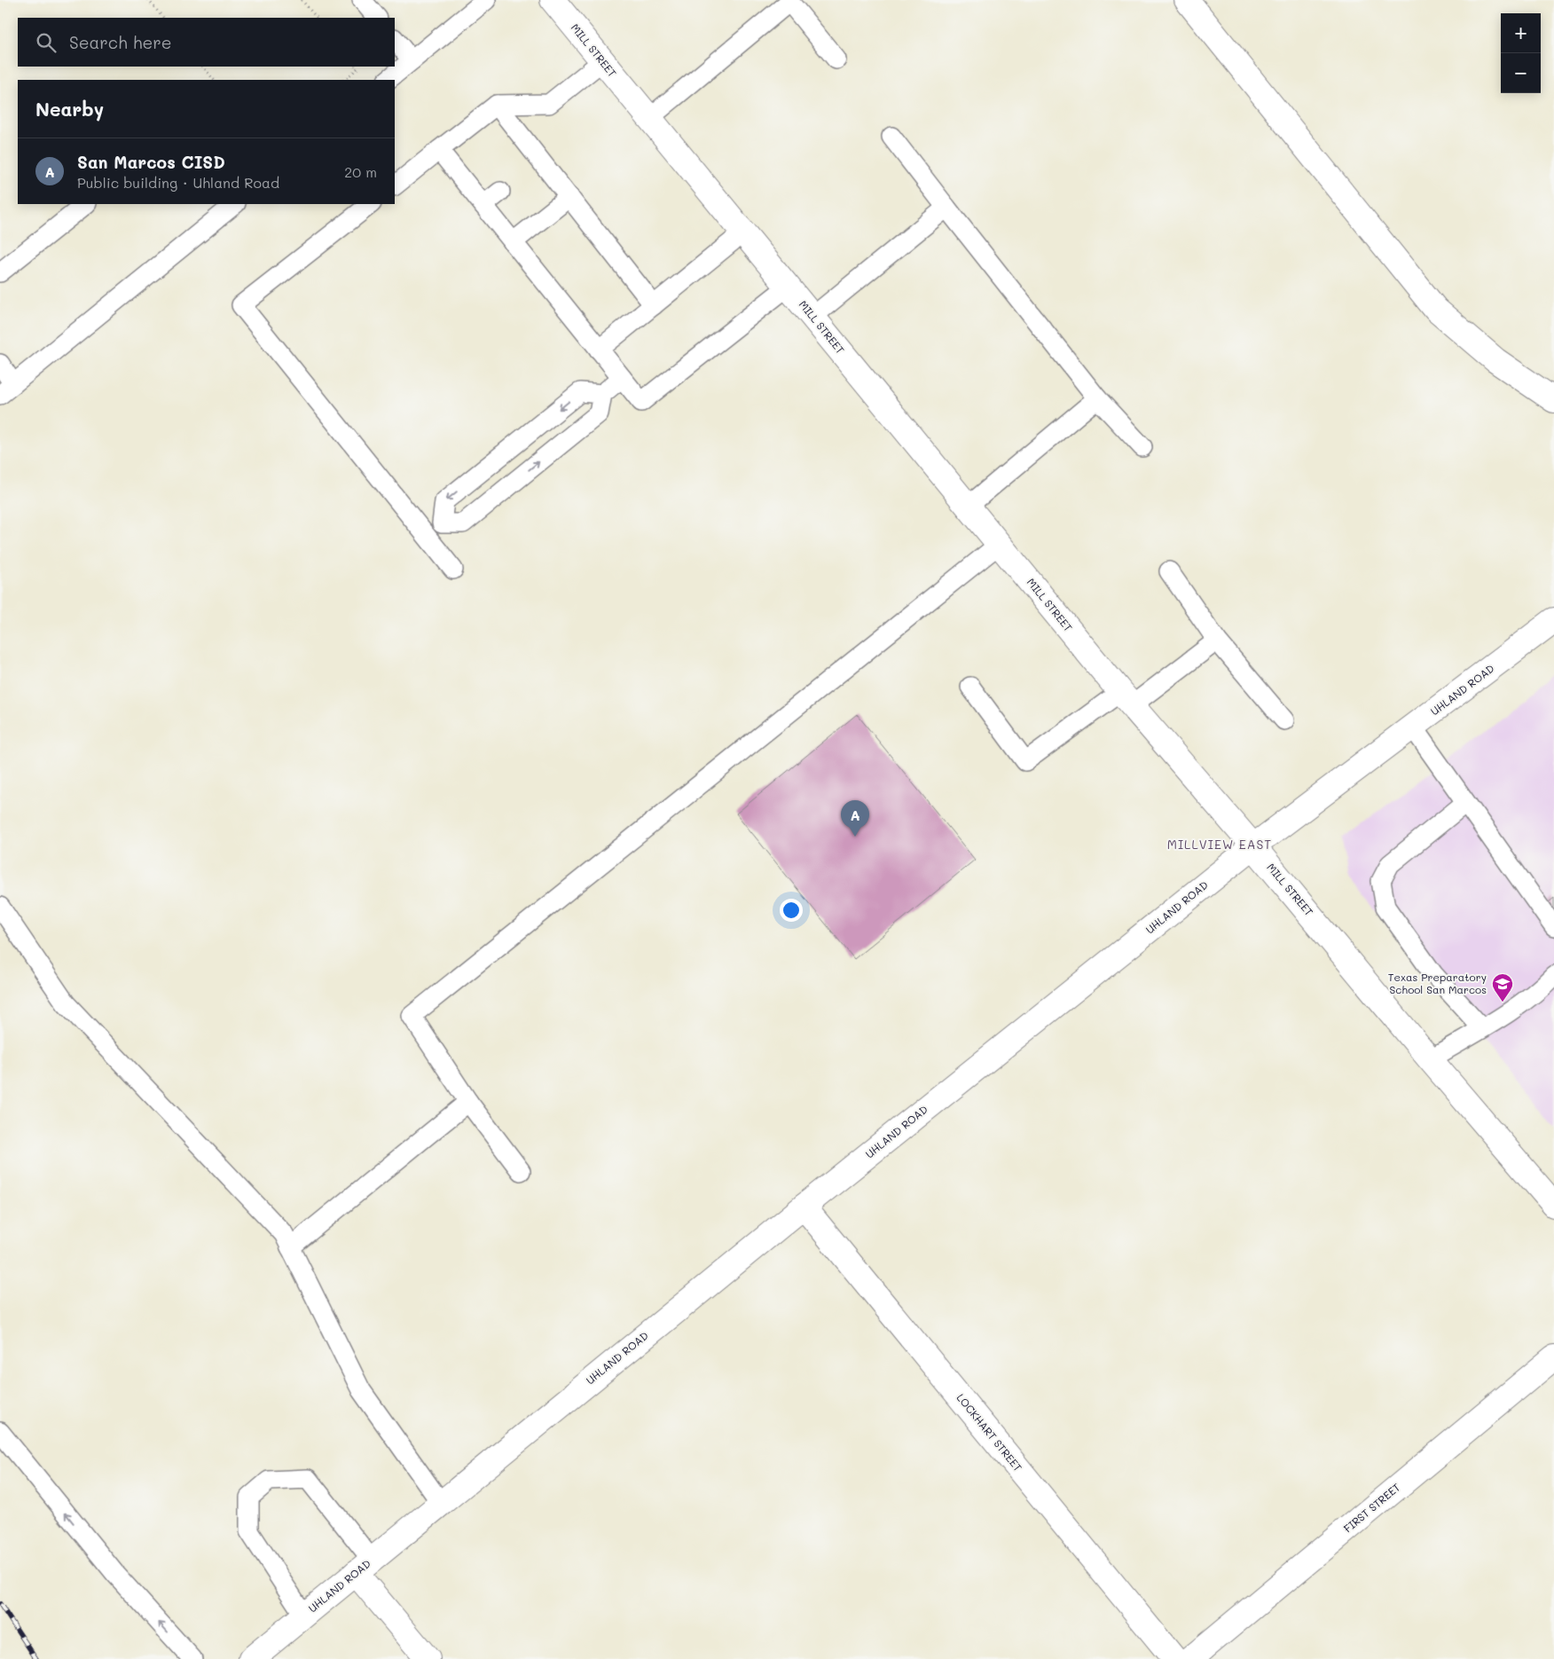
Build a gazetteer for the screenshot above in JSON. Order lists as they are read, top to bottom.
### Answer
{
  "streets": {
    "street": [
      "MILL STREET",
      "UHLAND ROAD",
      "LOCKHART STREET",
      "FIRST STREET"
    ]
  },
  "crossings": [
    ["MILL STREET", "UHLAND ROAD"],
    ["UHLAND ROAD", "LOCKHART STREET"]
  ],
  "districts": ["MILLVIEW EAST"],
  "places": {
    "school or university": ["Texas Preparatory School San Marcos"]
  },
  "page": {
    "map_buttons": ["+", "−"],
    "search": "Search here",
    "heading": "Nearby",
    "list": [
      {
        "mark": "A",
        "name": "San Marcos CISD",
        "note": "Public building · Uhland Road",
        "value": "20 m"
      }
    ],
    "pins": "A"
  }
}
